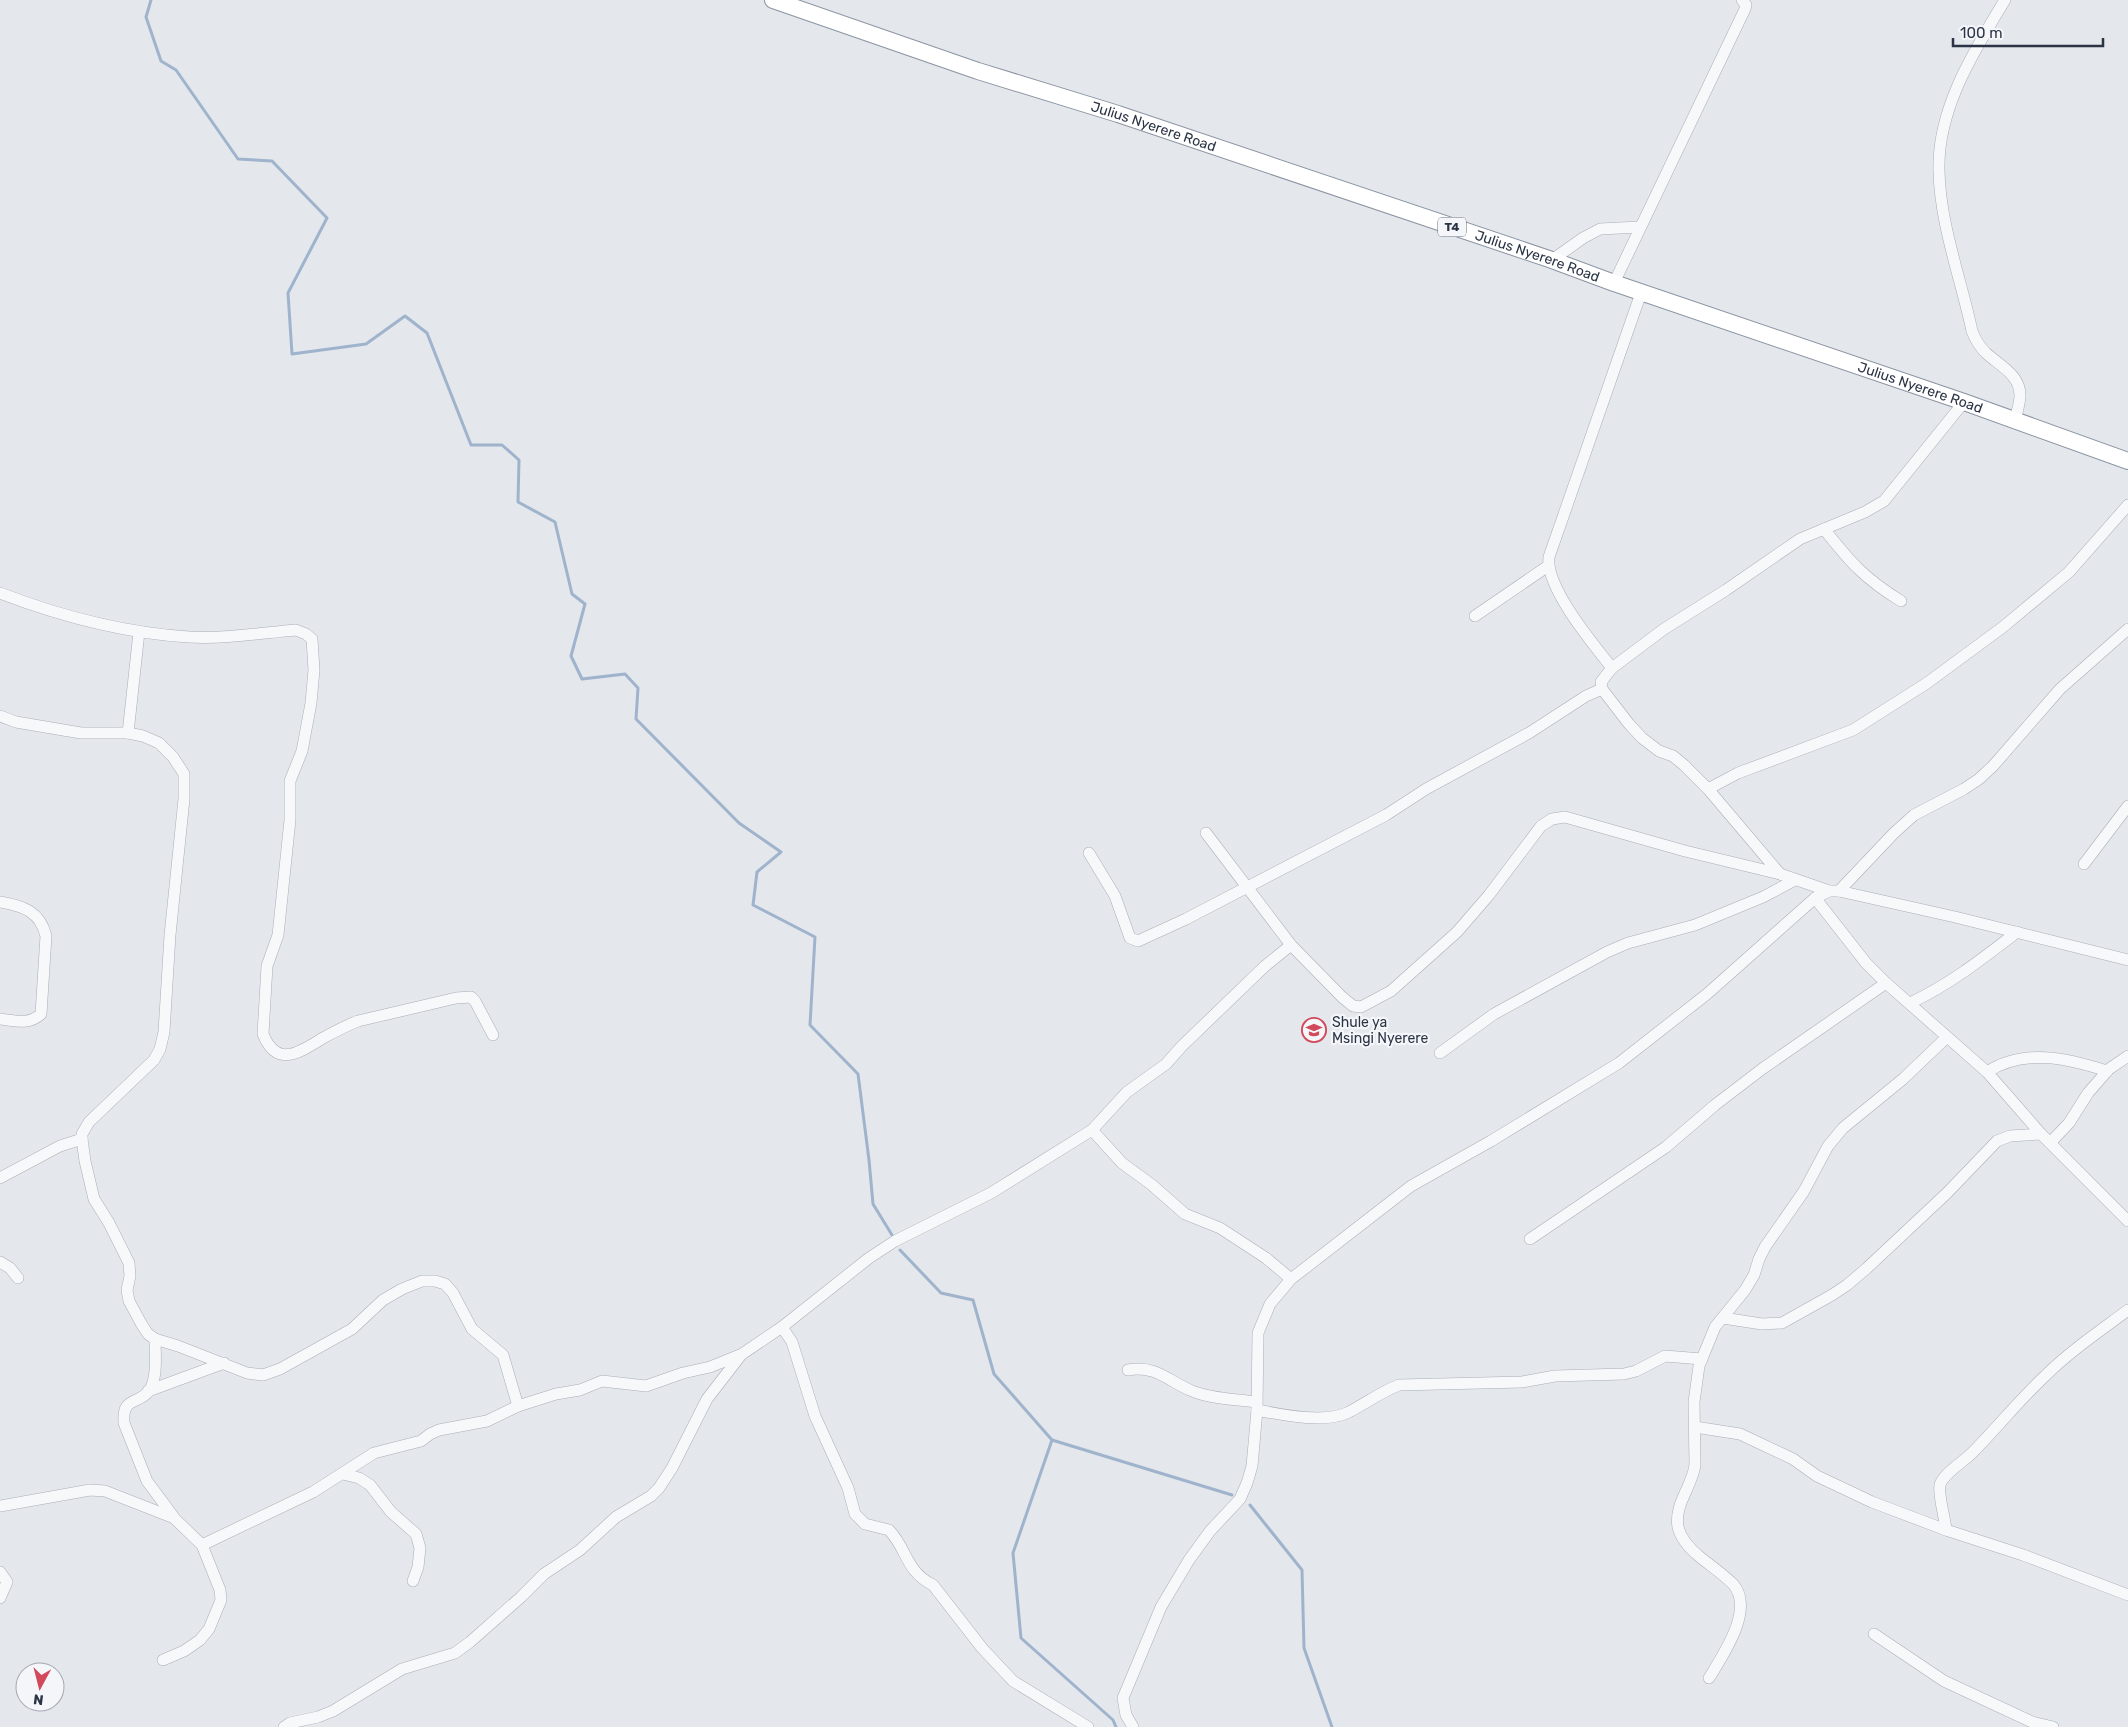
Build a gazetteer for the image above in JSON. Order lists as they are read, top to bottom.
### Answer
{
  "streets": {
    "highway": ["Julius Nyerere Road", "T4"]
  },
  "places": {
    "school or university": ["Shule ya Msingi Nyerere"]
  },
  "scale_bar": "100 m",
  "north": "bottom"
}
